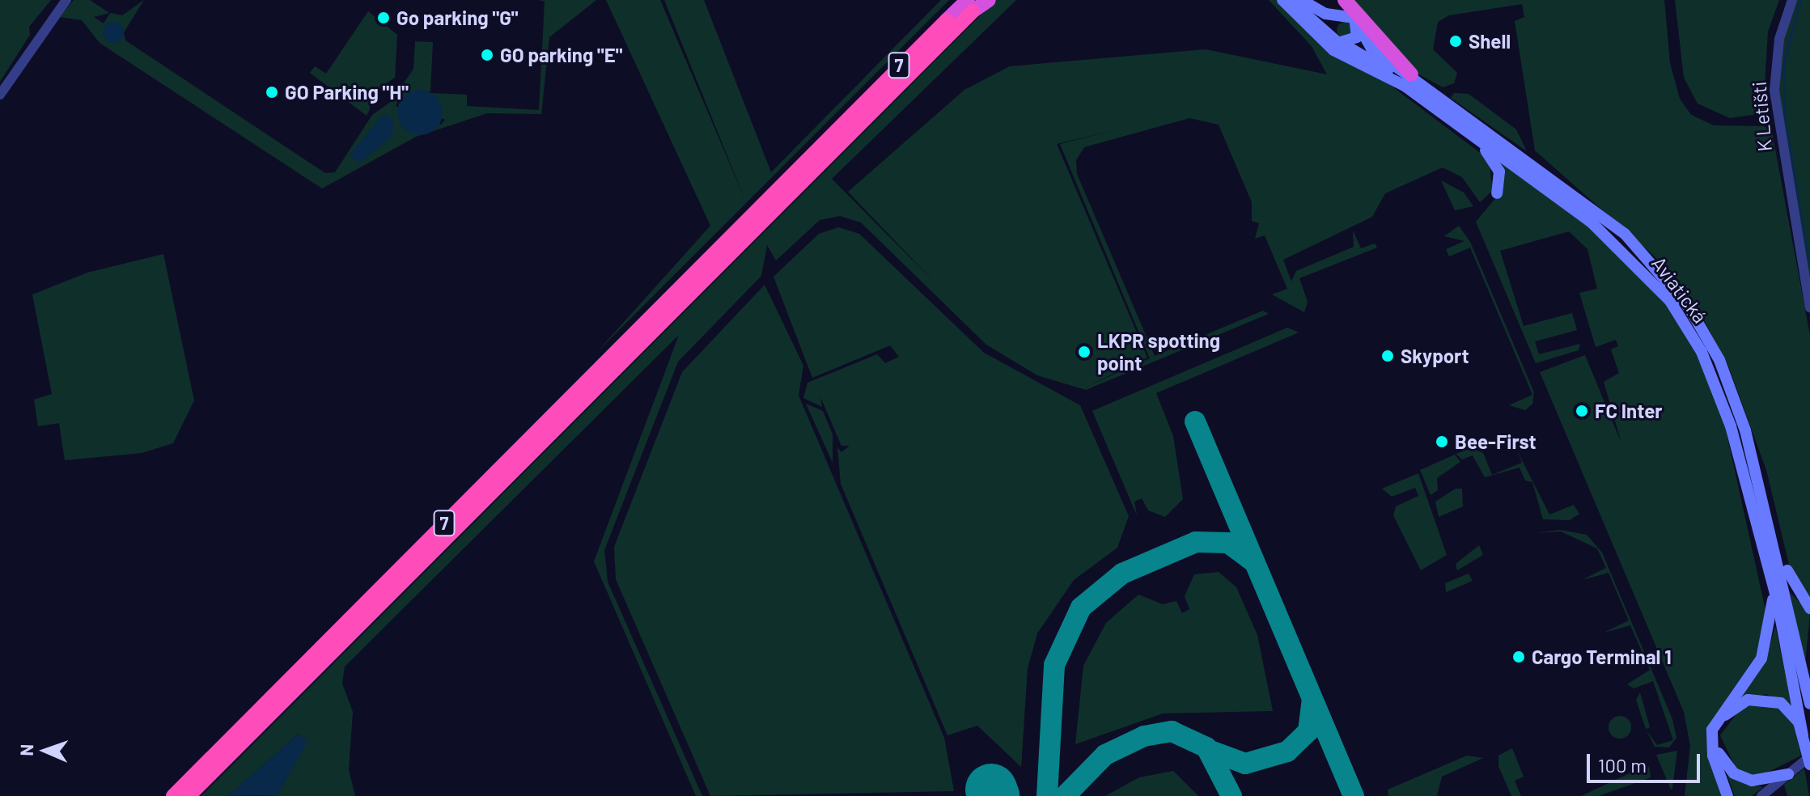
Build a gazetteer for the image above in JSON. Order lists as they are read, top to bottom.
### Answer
{
  "streets": {
    "highway": ["7"],
    "main road": ["Aviatická"],
    "street": ["K Letišti"]
  },
  "places": [
    "Go parking \"G\"",
    "Shell",
    "GO parking \"E\"",
    "GO Parking \"H\"",
    "LKPR spotting point",
    "Skyport",
    "FC Inter",
    "Bee-First",
    "Cargo Terminal 1"
  ],
  "scale_bar": "100 m",
  "north": "left"
}
